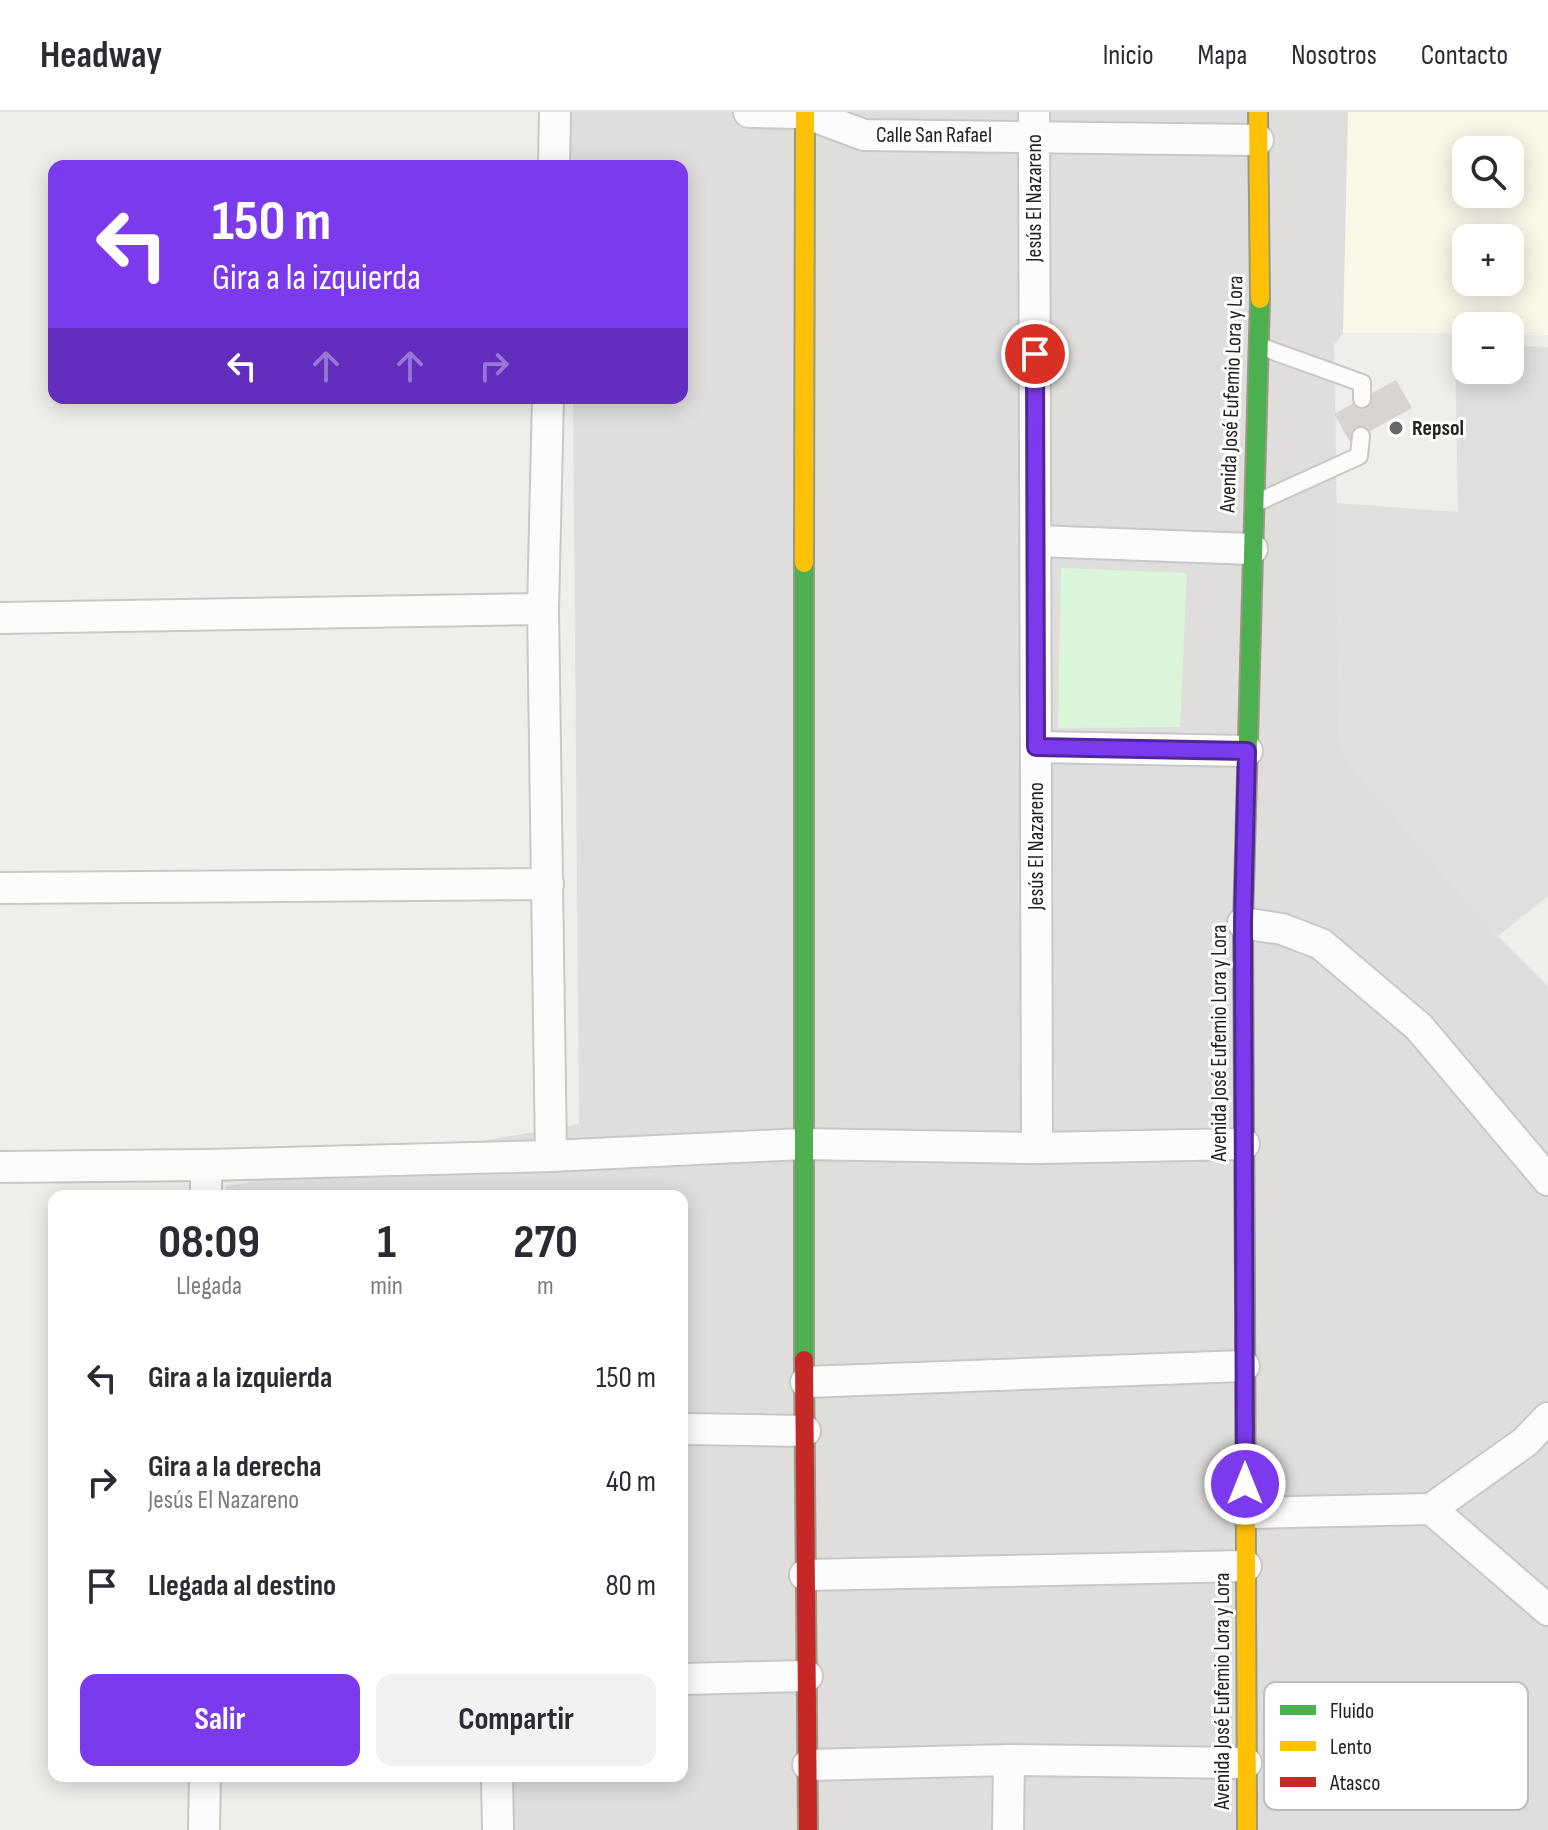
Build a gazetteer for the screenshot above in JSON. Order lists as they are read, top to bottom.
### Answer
{
  "streets": {
    "street": ["Calle San Rafael", "Jesús El Nazareno", "Avenida José Eufemio Lora y Lora"]
  },
  "crossings": [
    ["Calle San Rafael", "Jesús El Nazareno"],
    ["Calle San Rafael", "Avenida José Eufemio Lora y Lora"]
  ],
  "places": ["Repsol"],
  "legend": ["Fluido", "Lento", "Atasco"],
  "page": {
    "header": "Headway",
    "nav": [
      "Inicio",
      "Mapa",
      "Nosotros",
      "Contacto"
    ],
    "map_buttons": ["+", "−"],
    "turn": ["150 m", "Gira a la izquierda"],
    "eta": [
      "08:09",
      "Llegada",
      "1",
      "min",
      "270",
      "m"
    ],
    "list": [
      {
        "name": "Gira a la izquierda",
        "value": "150 m"
      },
      {
        "name": "Gira a la derecha",
        "note": "Jesús El Nazareno",
        "value": "40 m"
      },
      {
        "name": "Llegada al destino",
        "value": "80 m"
      }
    ],
    "buttons": ["Salir", "Compartir"]
  }
}
